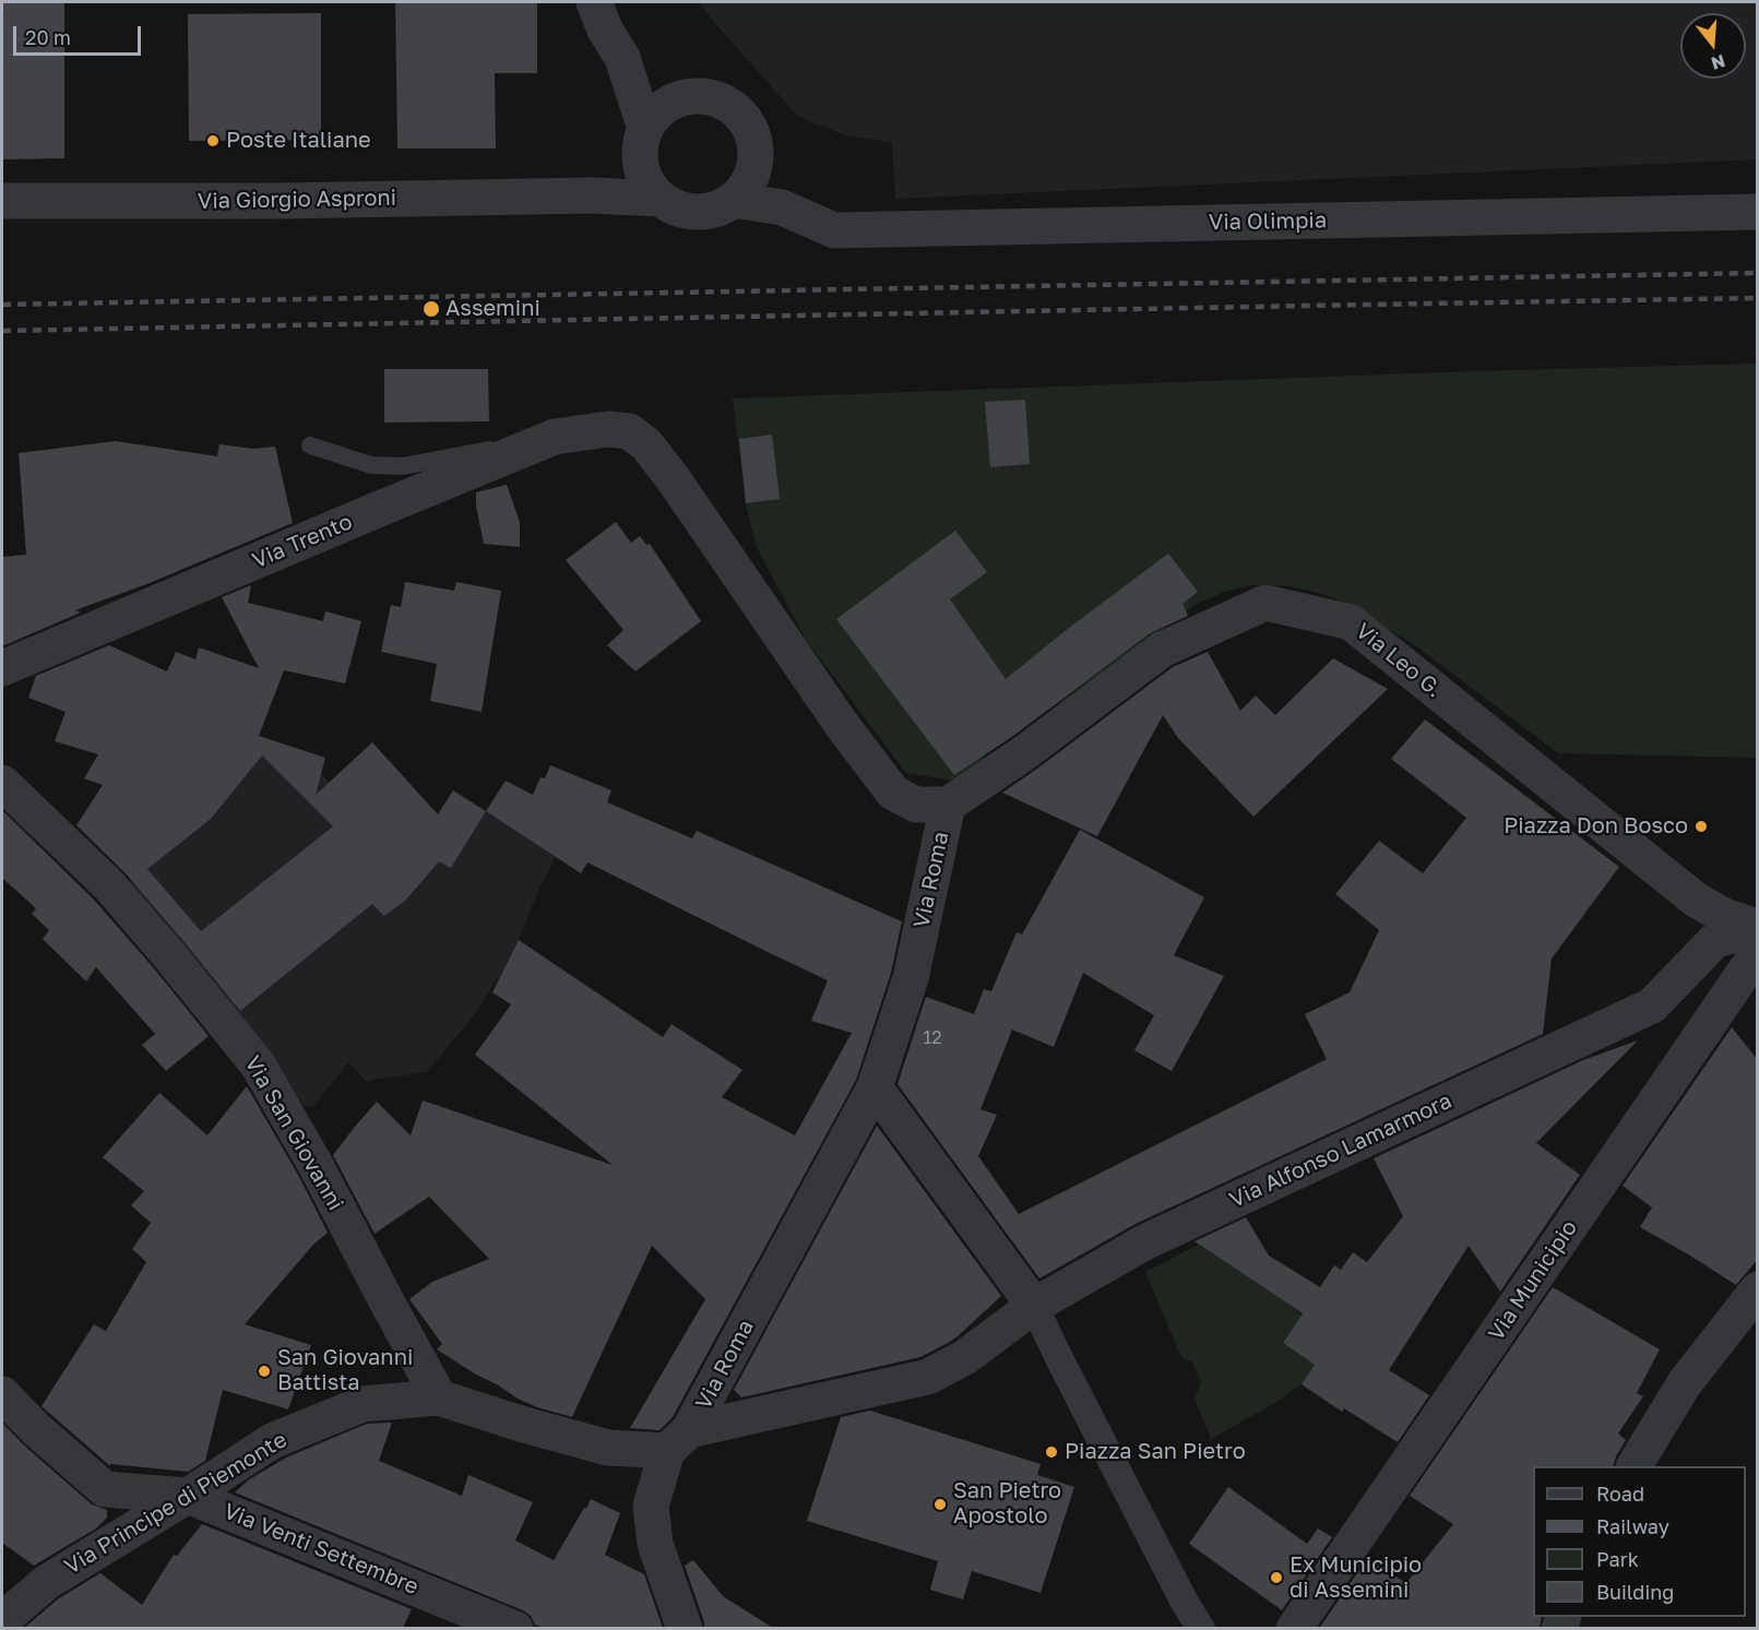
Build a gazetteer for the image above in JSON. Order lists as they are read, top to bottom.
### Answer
{
  "streets": {
    "street": [
      "Via Giorgio Asproni",
      "Via Olimpia",
      "Via Trento",
      "Via Leo G.",
      "Via Roma",
      "Via San Giovanni",
      "Via Alfonso Lamarmora",
      "Via Municipio",
      "Via Principe di Piemonte",
      "Via Venti Settembre"
    ]
  },
  "crossings": [
    ["Via Giorgio Asproni", "Via Olimpia"],
    ["Via Trento", "Via Roma"],
    ["Via Leo G.", "Via Roma"],
    ["Via Leo G.", "Via Alfonso Lamarmora"],
    ["Via Leo G.", "Via Municipio"],
    ["Via Roma", "Via Principe di Piemonte"],
    ["Via San Giovanni", "Via Principe di Piemonte"],
    ["Via Alfonso Lamarmora", "Via Municipio"],
    ["Via Principe di Piemonte", "Via Venti Settembre"]
  ],
  "places": [
    "Poste Italiane",
    "Assemini",
    "Piazza Don Bosco",
    "San Giovanni Battista",
    "Piazza San Pietro",
    "San Pietro Apostolo",
    "Ex Municipio di Assemini"
  ],
  "house_numbers": ["12"],
  "legend": [
    "Road",
    "Railway",
    "Park",
    "Building"
  ],
  "scale_bar": "20 m",
  "north": "bottom"
}
